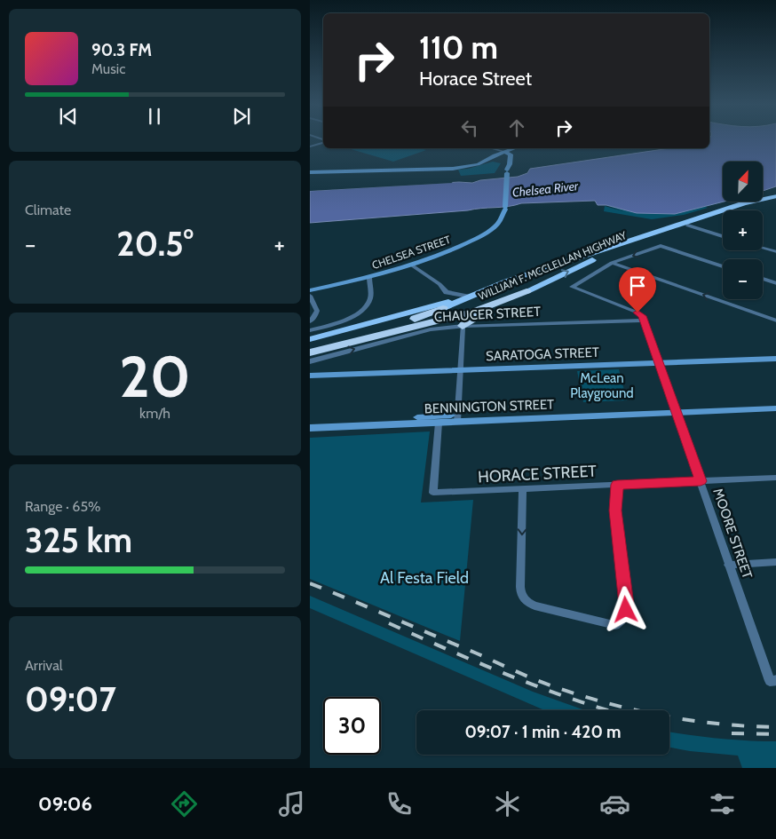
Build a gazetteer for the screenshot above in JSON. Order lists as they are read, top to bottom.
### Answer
{
  "streets": {
    "highway": ["WILLIAM F. MCCLELLAN HIGHWAY"],
    "main road": ["CHELSEA STREET", "SARATOGA STREET", "BENNINGTON STREET"],
    "street": ["CHAUCER STREET", "HORACE STREET", "MOORE STREET"]
  },
  "crossings": [
    ["CHAUCER STREET", "MOORE STREET"],
    ["SARATOGA STREET", "MOORE STREET"],
    ["BENNINGTON STREET", "HORACE STREET"],
    ["BENNINGTON STREET", "MOORE STREET"],
    ["HORACE STREET", "MOORE STREET"]
  ],
  "one_way": ["CHAUCER STREET"],
  "water": ["Chelsea River"],
  "parks": ["McLean Playground", "Al Festa Field"],
  "north": "top right",
  "page": {
    "turn": ["110 m", "Horace Street"],
    "song": ["90.3 FM", "Music"],
    "tile": [
      "Climate",
      ["20", "km/h"],
      ["Range · 65%", "325 km"],
      ["Arrival", "09:07"]
    ],
    "map_buttons": ["+", "−"],
    "heat": ["−", "20.5°", "+"],
    "limit": "30",
    "trip": "09:07 · 1 min · 420 m",
    "tabs": "09:06"
  }
}
